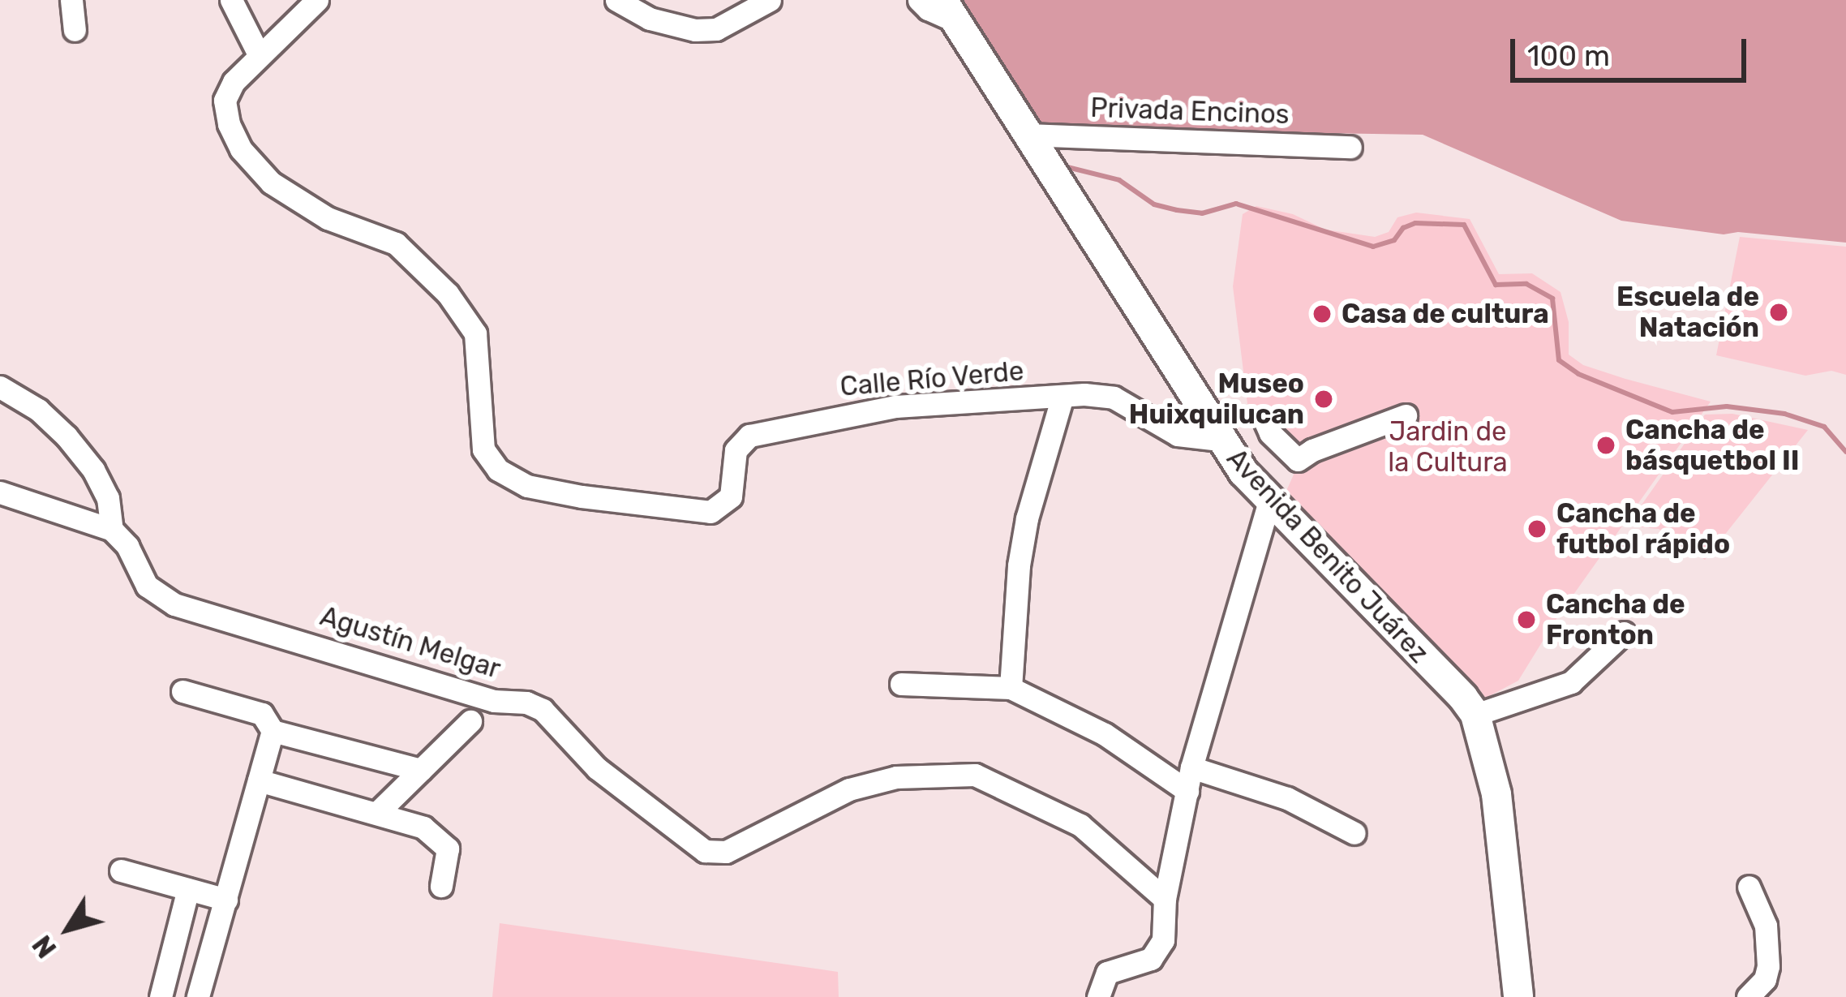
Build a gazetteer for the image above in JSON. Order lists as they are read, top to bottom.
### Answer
{
  "streets": {
    "main road": ["Avenida Benito Juárez"],
    "street": ["Privada Encinos", "Calle Río Verde", "Agustín Melgar"]
  },
  "crossings": [
    ["Privada Encinos", "Avenida Benito Juárez"],
    ["Calle Río Verde", "Avenida Benito Juárez"]
  ],
  "parks": ["Jardin de la Cultura"],
  "places": [
    "Escuela de Natación",
    "Casa de cultura",
    "Museo Huixquilucan",
    "Cancha de básquetbol II",
    "Cancha de futbol rápido",
    "Cancha de Fronton"
  ],
  "scale_bar": "100 m",
  "north": "bottom left"
}
